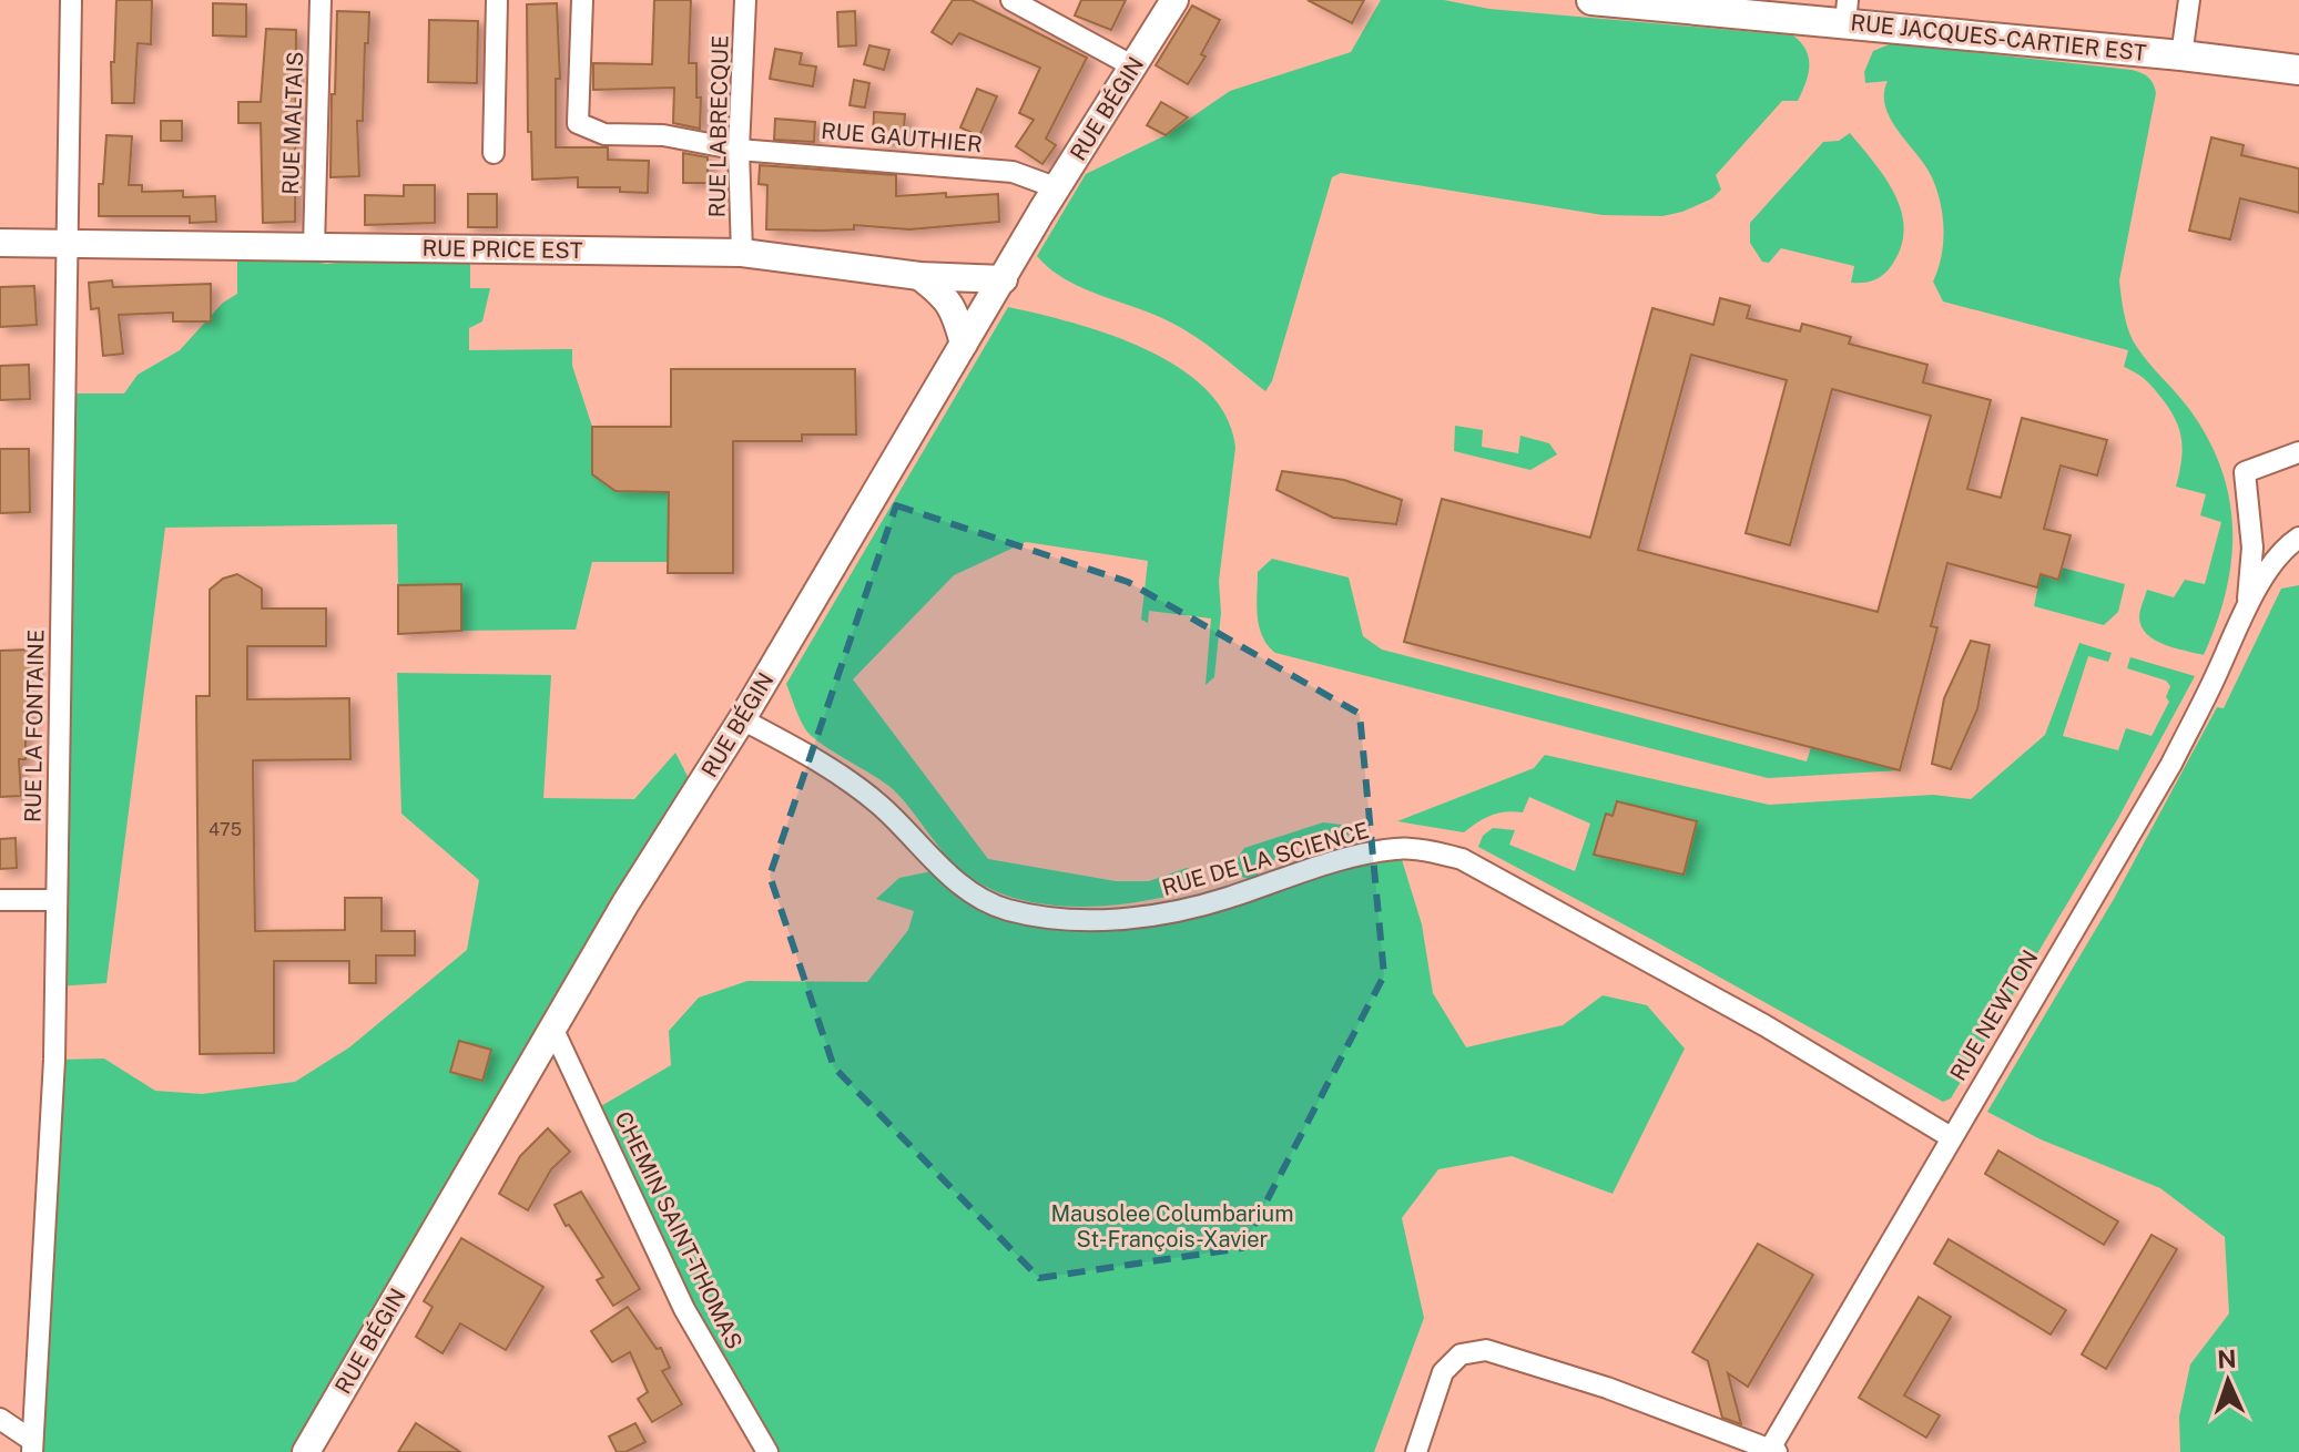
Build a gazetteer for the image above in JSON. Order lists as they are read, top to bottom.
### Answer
{
  "streets": {
    "main road": ["RUE JACQUES-CARTIER EST"],
    "street": [
      "RUE BÉGIN",
      "RUE MALTAIS",
      "RUE LABRECQUE",
      "RUE GAUTHIER",
      "RUE PRICE EST",
      "RUE LA FONTAINE",
      "RUE DE LA SCIENCE",
      "RUE NEWTON",
      "CHEMIN SAINT-THOMAS"
    ]
  },
  "crossings": [
    ["RUE BÉGIN", "RUE GAUTHIER"],
    ["RUE BÉGIN", "RUE PRICE EST"],
    ["RUE BÉGIN", "RUE DE LA SCIENCE"],
    ["RUE BÉGIN", "CHEMIN SAINT-THOMAS"],
    ["RUE MALTAIS", "RUE PRICE EST"],
    ["RUE LABRECQUE", "RUE GAUTHIER"],
    ["RUE LABRECQUE", "RUE PRICE EST"],
    ["RUE PRICE EST", "RUE LA FONTAINE"],
    ["RUE DE LA SCIENCE", "RUE NEWTON"]
  ],
  "parks": ["Mausolee Columbarium St-François-Xavier"],
  "house_numbers": ["475"],
  "north": "top"
}
